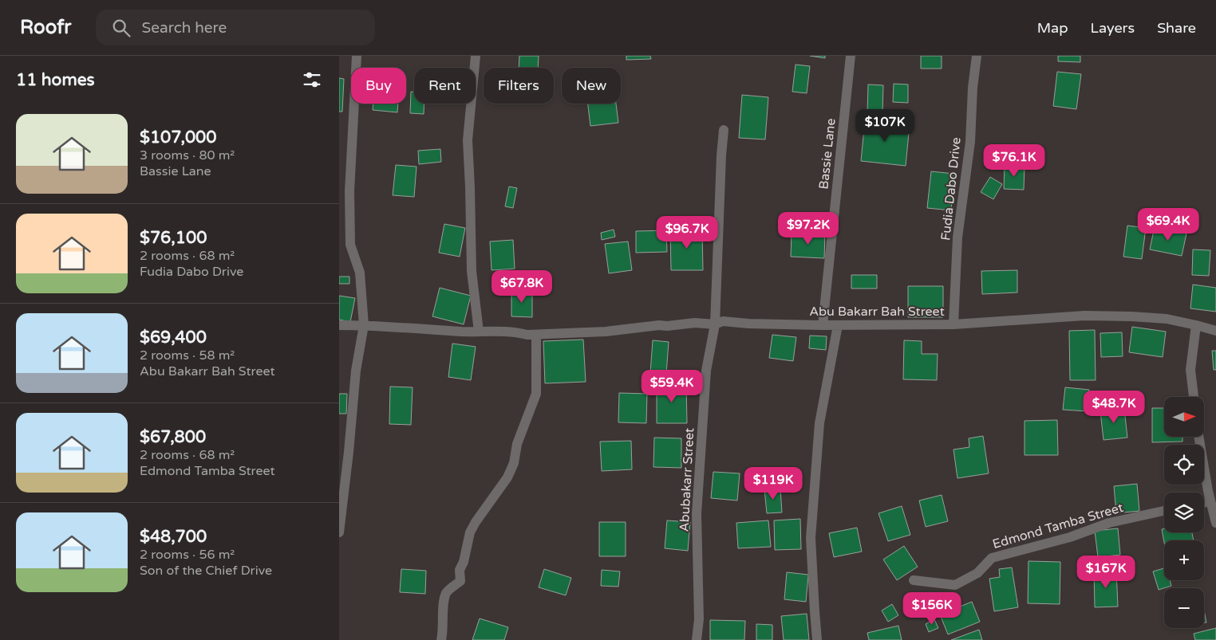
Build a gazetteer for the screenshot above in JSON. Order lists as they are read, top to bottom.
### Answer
{
  "streets": {
    "street": [
      "Bassie Lane",
      "Fudia Dabo Drive",
      "Abu Bakarr Bah Street",
      "Abubakarr Street",
      "Edmond Tamba Street"
    ]
  },
  "crossings": [
    ["Bassie Lane", "Abu Bakarr Bah Street"],
    ["Fudia Dabo Drive", "Abu Bakarr Bah Street"],
    ["Abu Bakarr Bah Street", "Abubakarr Street"]
  ],
  "north": "right",
  "page": {
    "header": "Roofr",
    "search": "Search here",
    "nav": ["Map", "Layers", "Share"],
    "heading": "11 homes",
    "chip": [
      "Buy",
      "Rent",
      "Filters",
      "New"
    ],
    "list": [
      {
        "name": "$107,000",
        "note": "3 rooms · 80 m² · Bassie Lane"
      },
      {
        "name": "$76,100",
        "note": "2 rooms · 68 m² · Fudia Dabo Drive"
      },
      {
        "name": "$69,400",
        "note": "2 rooms · 58 m² · Abu Bakarr Bah Street"
      },
      {
        "name": "$67,800",
        "note": "2 rooms · 68 m² · Edmond Tamba Street"
      },
      {
        "name": "$48,700",
        "note": "2 rooms · 56 m² · Son of the Chief Drive"
      }
    ],
    "price": [
      "$107K",
      "$76.1K",
      "$69.4K",
      "$97.2K",
      "$96.7K",
      "$67.8K",
      "$59.4K",
      "$48.7K",
      "$119K",
      "$167K",
      "$156K"
    ],
    "map_buttons": ["+", "−"]
  }
}
